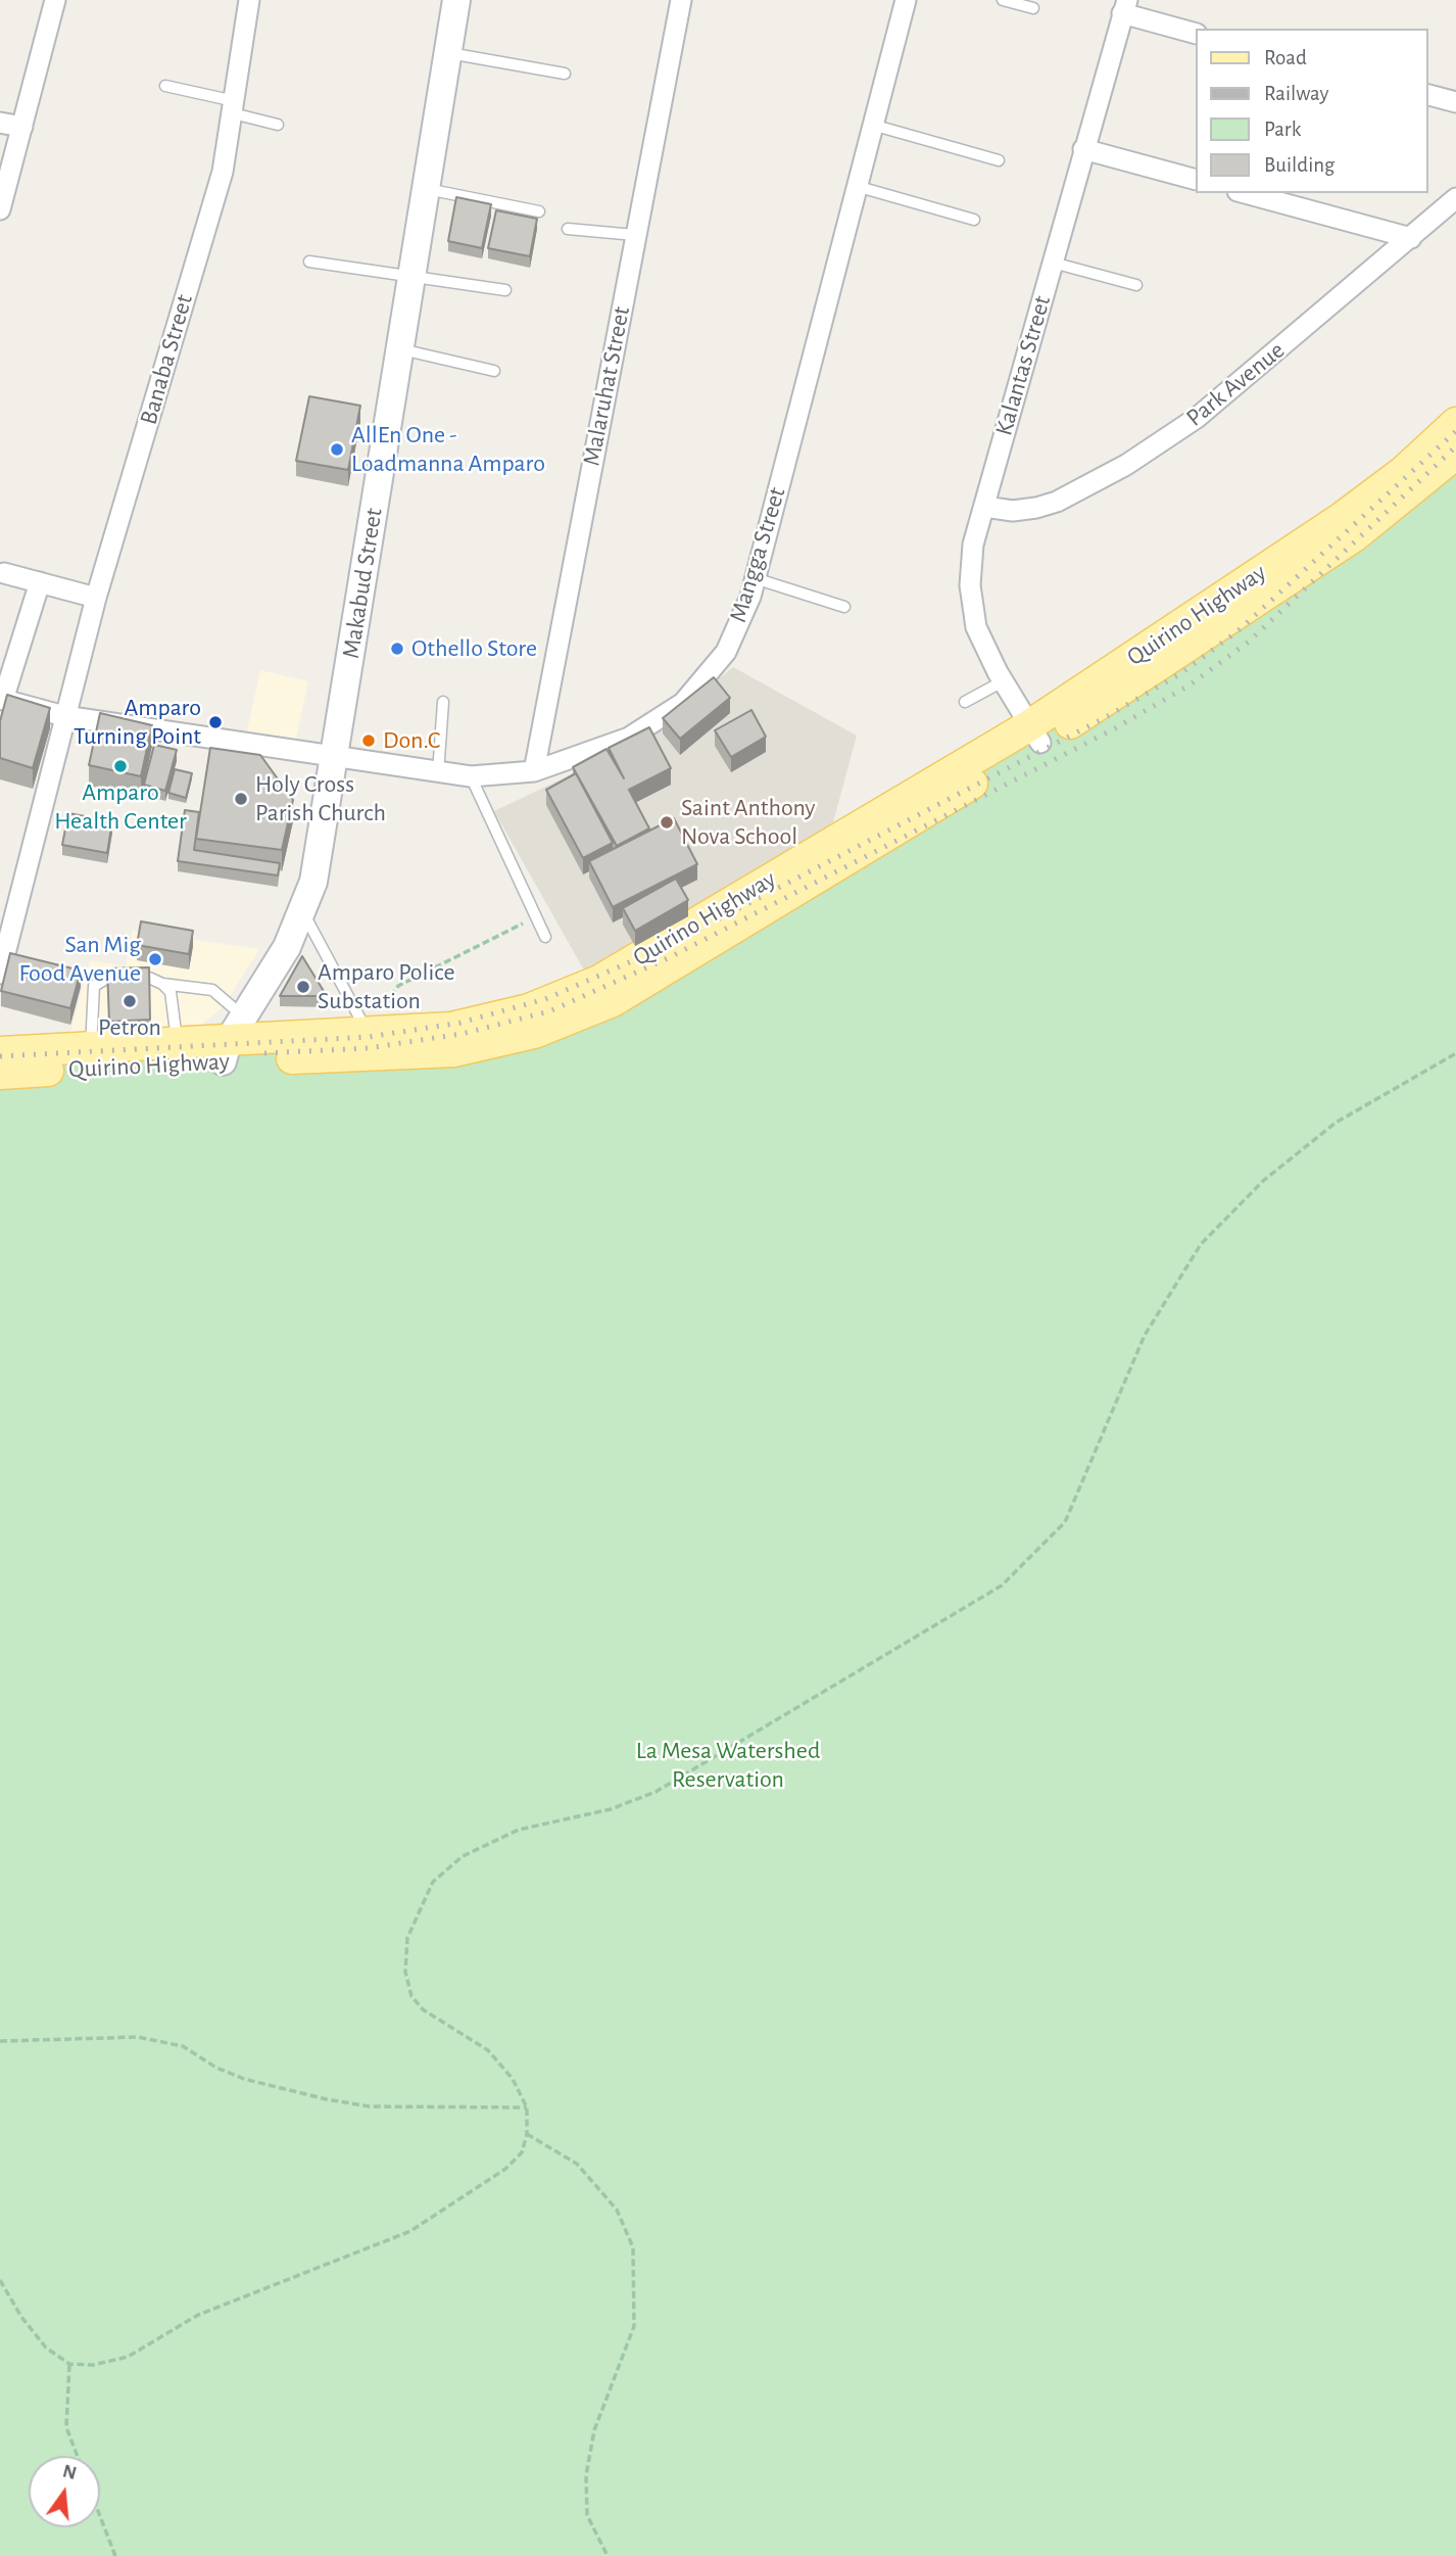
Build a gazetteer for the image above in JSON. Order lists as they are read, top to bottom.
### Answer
{
  "streets": {
    "main road": ["Quirino Highway"],
    "street": [
      "Banaba Street",
      "Kalantas Street",
      "Park Avenue",
      "Malaruhat Street",
      "Mangga Street",
      "Makabud Street"
    ]
  },
  "crossings": [
    ["Banaba Street", "Mangga Street"],
    ["Kalantas Street", "Park Avenue"],
    ["Kalantas Street", "Quirino Highway"],
    ["Malaruhat Street", "Mangga Street"],
    ["Mangga Street", "Makabud Street"],
    ["Makabud Street", "Quirino Highway"]
  ],
  "parks": ["La Mesa Watershed Reservation"],
  "places": [
    "AllEn One - Loadmanna Amparo",
    "Othello Store",
    "Amparo Turning Point",
    "Don.C",
    "Amparo Health Center",
    "Holy Cross Parish Church",
    "Saint Anthony Nova School",
    "San Mig Food Avenue",
    "Amparo Police Substation",
    "Petron"
  ],
  "legend": [
    "Road",
    "Railway",
    "Park",
    "Building"
  ],
  "north": "top"
}
